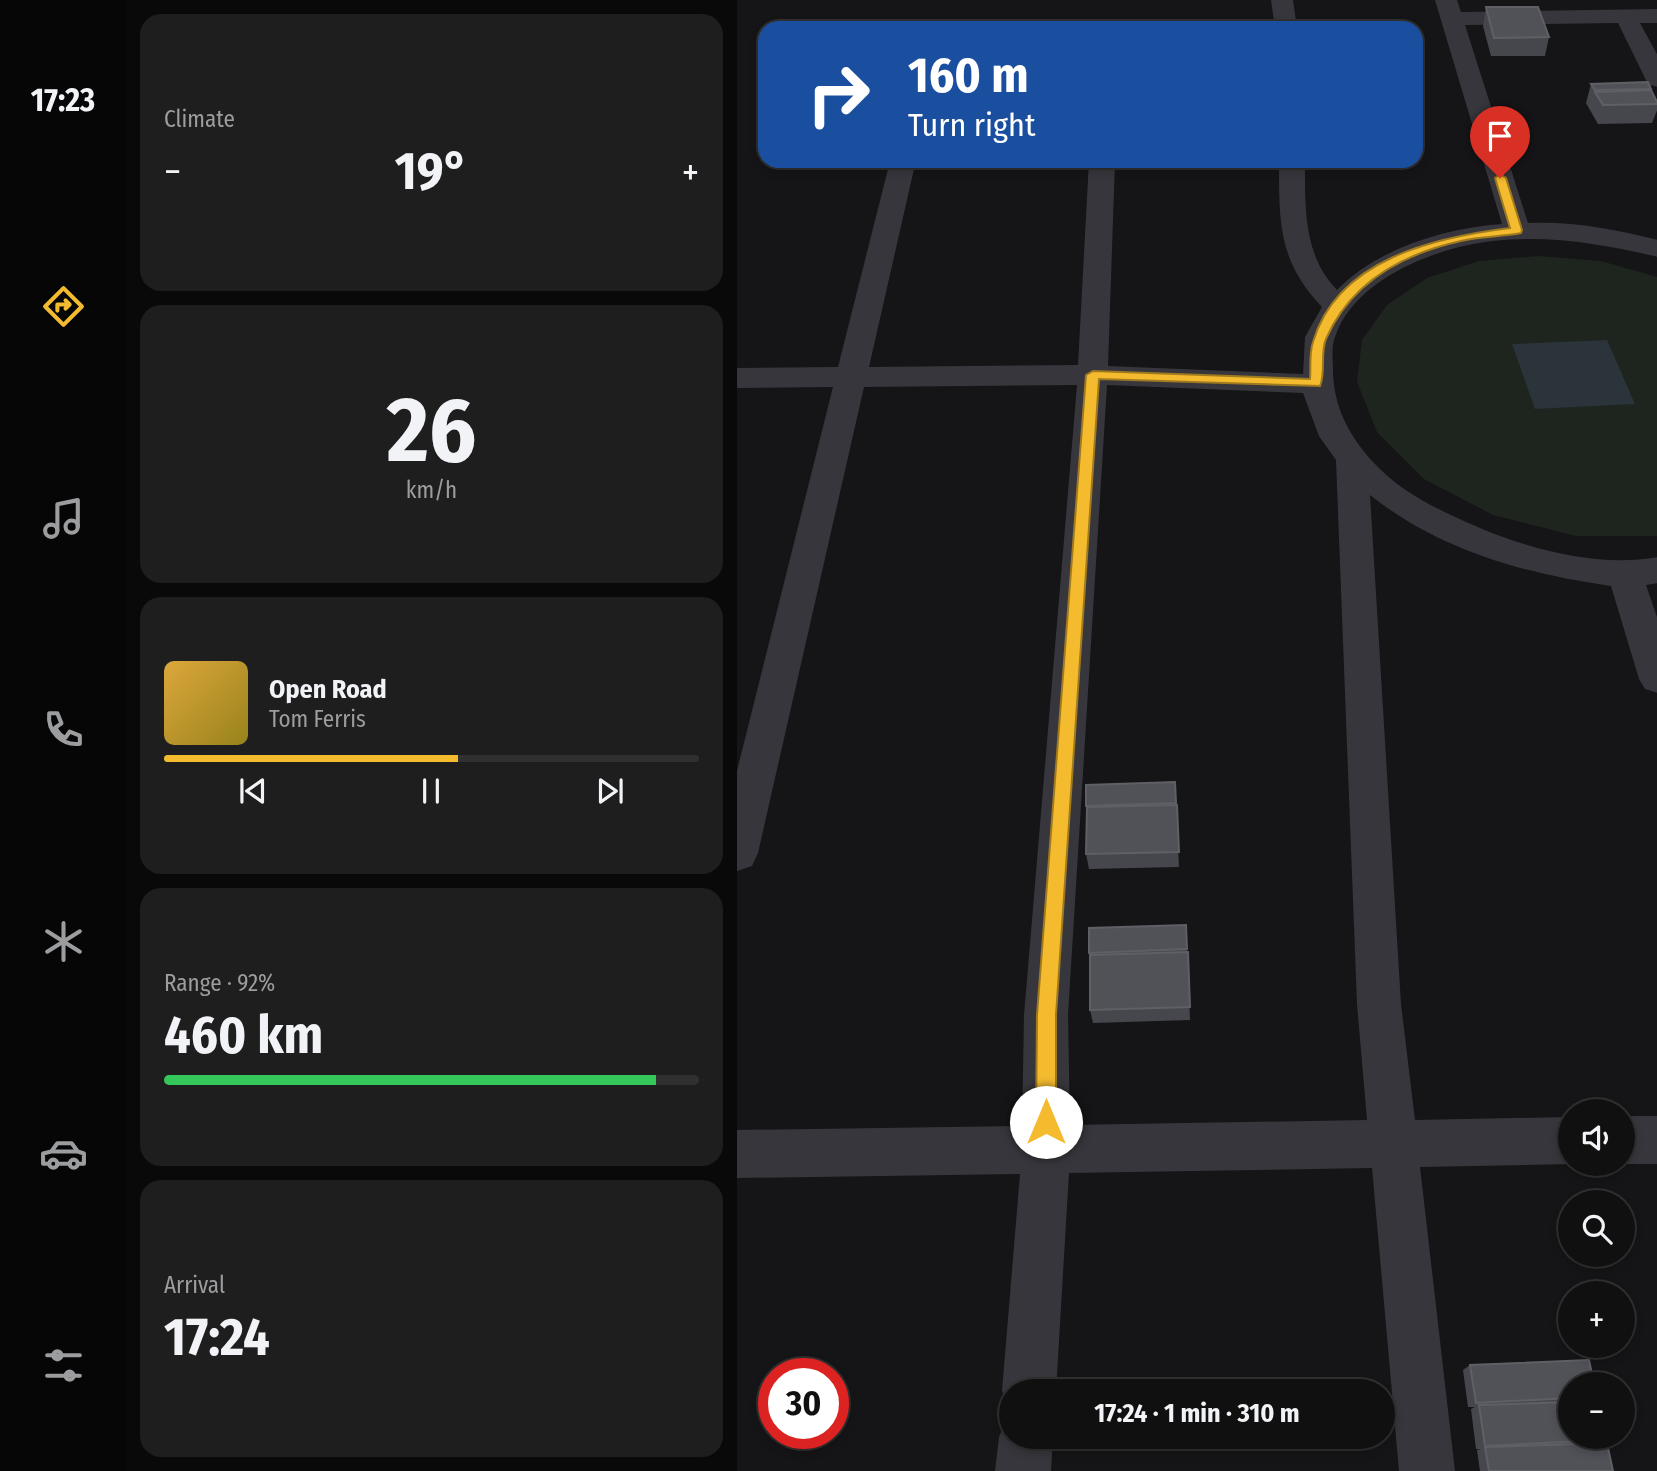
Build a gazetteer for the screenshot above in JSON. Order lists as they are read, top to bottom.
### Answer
{
  "page": {
    "tabs": "17:23",
    "tile": [
      "Climate",
      ["26", "km/h"],
      ["Range · 92%", "460 km"],
      ["Arrival", "17:24"]
    ],
    "turn": ["160 m", "Turn right"],
    "heat": ["−", "19°", "+"],
    "song": ["Open Road", "Tom Ferris"],
    "map_buttons": ["+", "−"],
    "limit": "30",
    "trip": "17:24 · 1 min · 310 m"
  }
}
